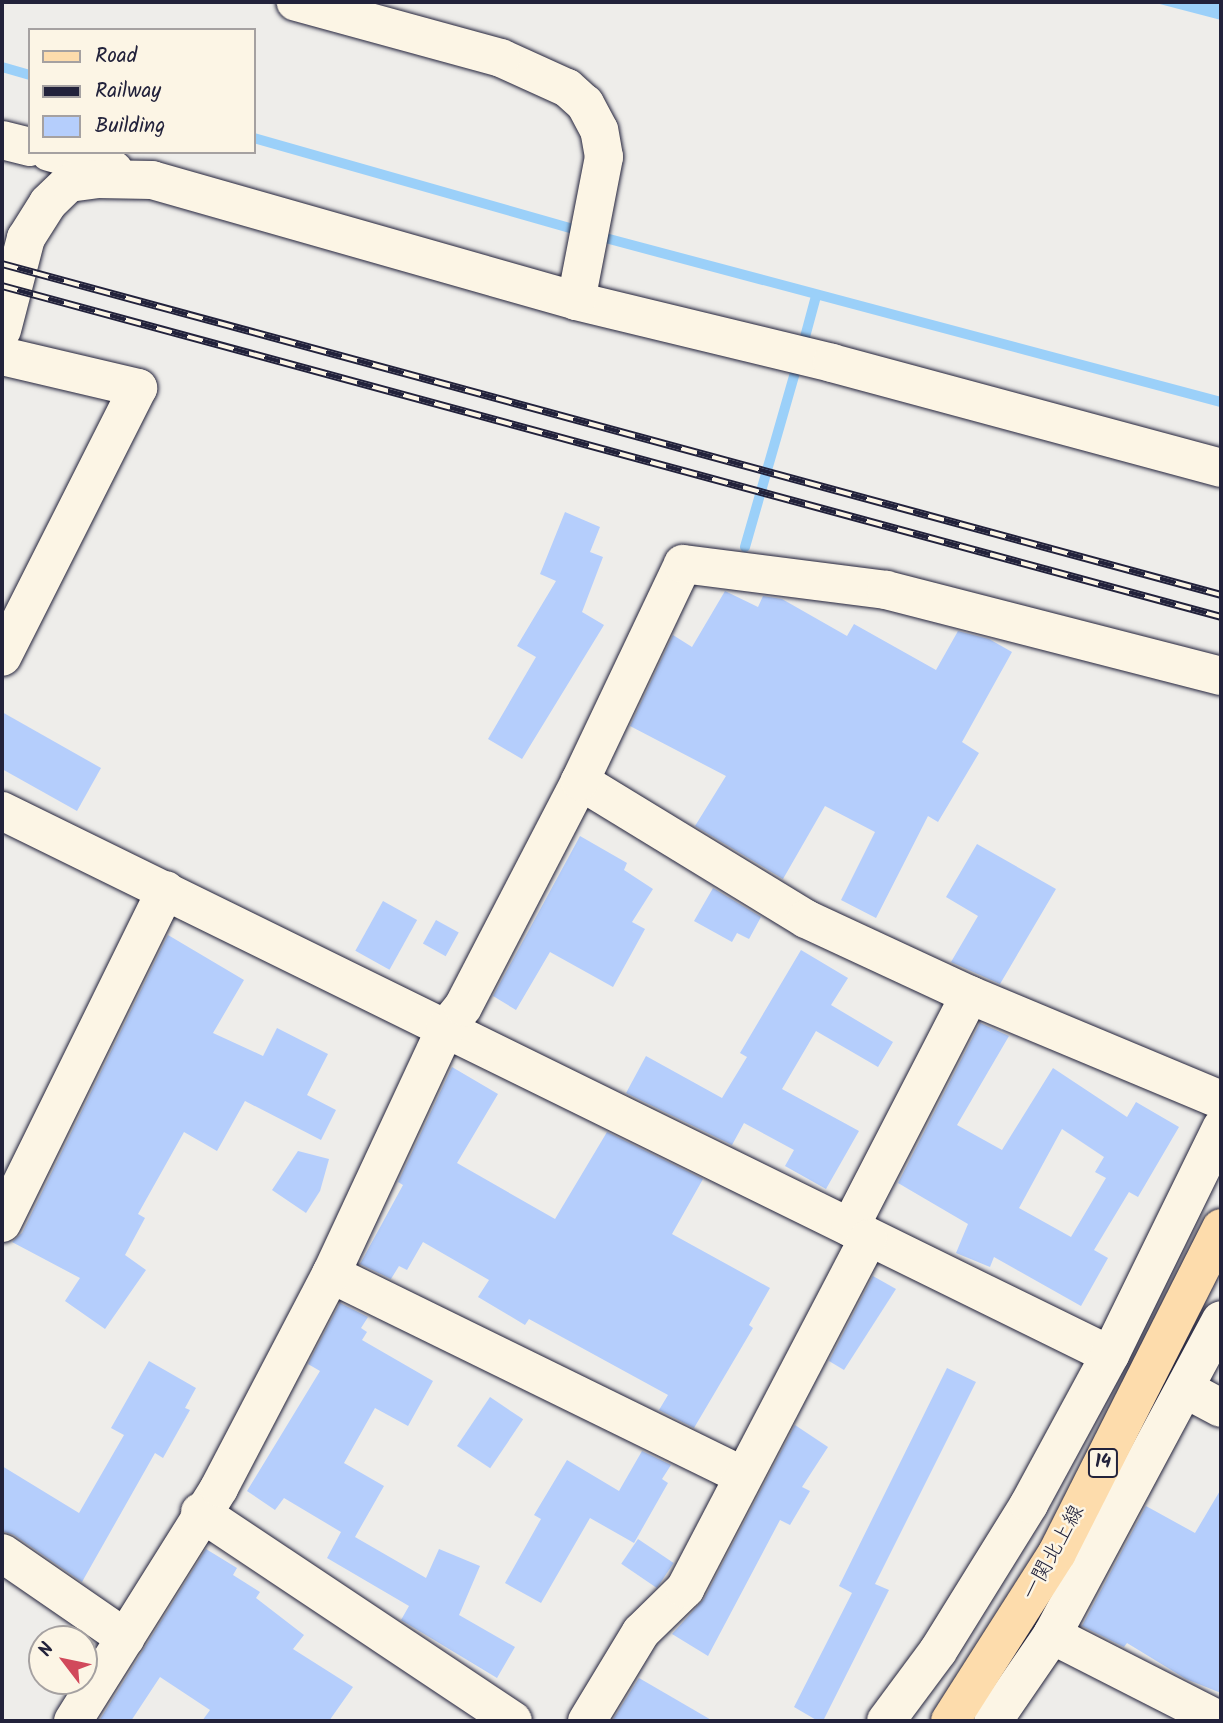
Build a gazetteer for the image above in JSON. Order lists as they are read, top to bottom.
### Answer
{
  "streets": {
    "main road": ["14", "一関北上線"]
  },
  "legend": ["Road", "Railway", "Building"],
  "north": "top left"
}
